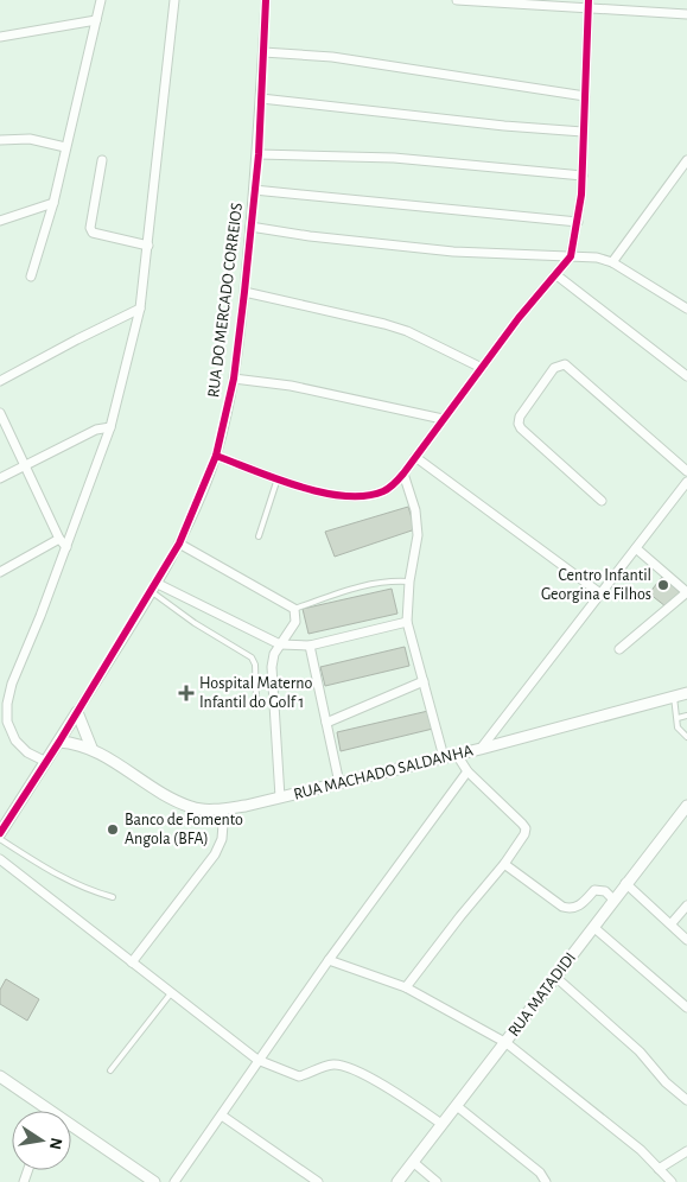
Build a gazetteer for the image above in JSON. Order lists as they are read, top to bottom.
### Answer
{
  "streets": {
    "street": ["RUA DO MERCADO CORREIOS", "RUA MACHADO SALDANHA", "RUA MATADIDI"]
  },
  "crossings": [
    ["RUA DO MERCADO CORREIOS", "RUA MACHADO SALDANHA"]
  ],
  "places": {
    "other": ["Centro Infantil Georgina e Filhos", "Banco de Fomento Angola (BFA)"],
    "health": ["Hospital Materno Infantil do Golf 1"]
  },
  "north": "right"
}
